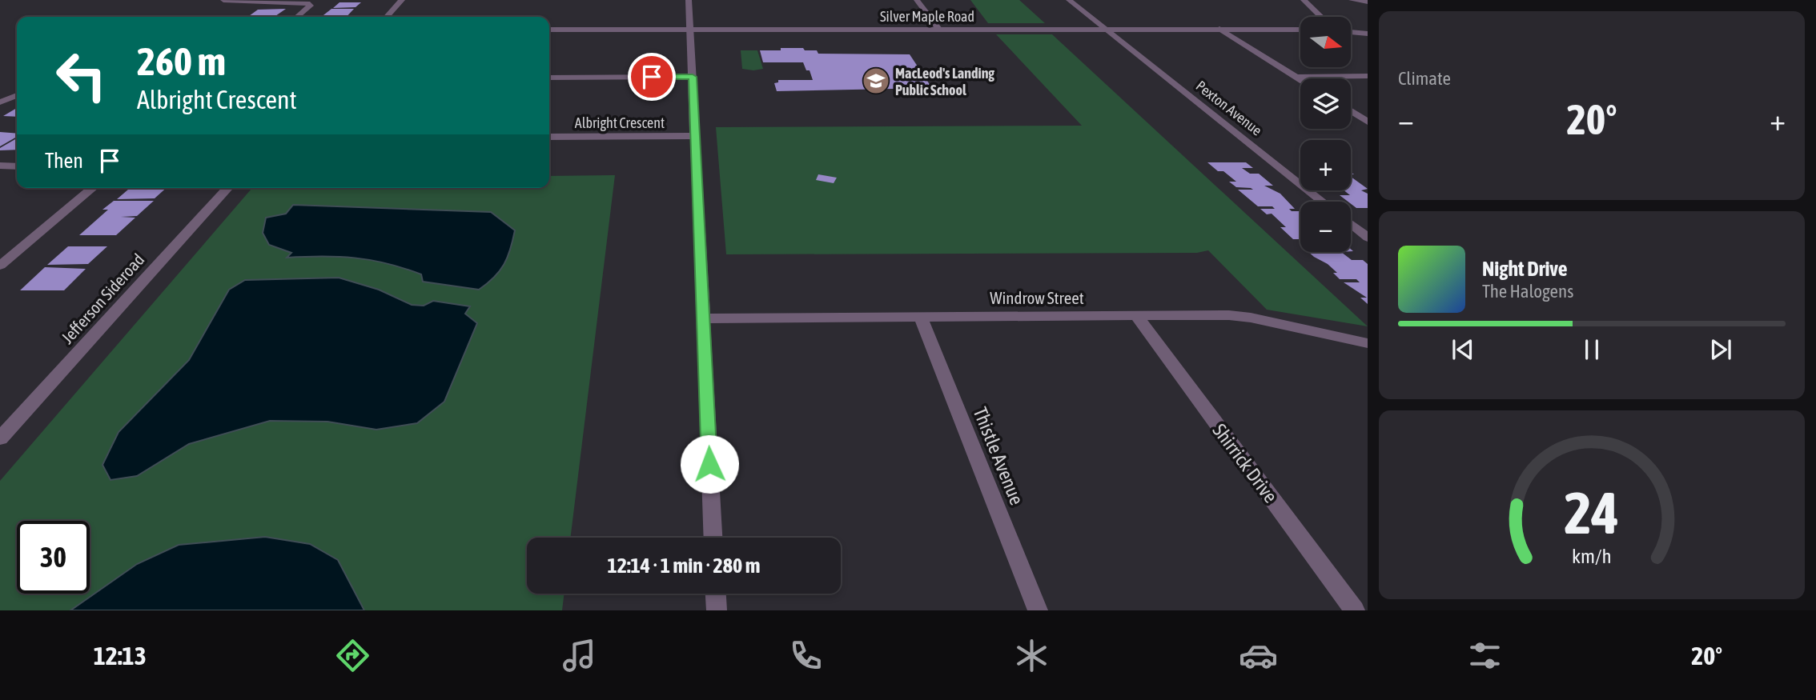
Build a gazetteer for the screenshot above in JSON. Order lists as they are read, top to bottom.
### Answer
{
  "streets": {
    "street": [
      "Silver Maple Road",
      "Pexton Avenue",
      "Albright Crescent",
      "Windrow Street",
      "Jefferson Sideroad",
      "Thistle Avenue",
      "Shirrick Drive"
    ]
  },
  "crossings": [
    ["Silver Maple Road", "Pexton Avenue"],
    ["Windrow Street", "Thistle Avenue"],
    ["Windrow Street", "Shirrick Drive"]
  ],
  "places": {
    "school or university": ["MacLeod's Landing Public School"]
  },
  "north": "right",
  "page": {
    "tile": "Climate",
    "map_buttons": ["+", "−"],
    "turn": ["260 m", "Albright Crescent"],
    "heat": ["−", "20°", "+"],
    "then": "Then",
    "song": ["Night Drive", "The Halogens"],
    "limit": "30",
    "trip": "12:14 · 1 min · 280 m",
    "tabs": ["12:13", "20°"],
    "gauge": ["24", "km/h"]
  }
}
